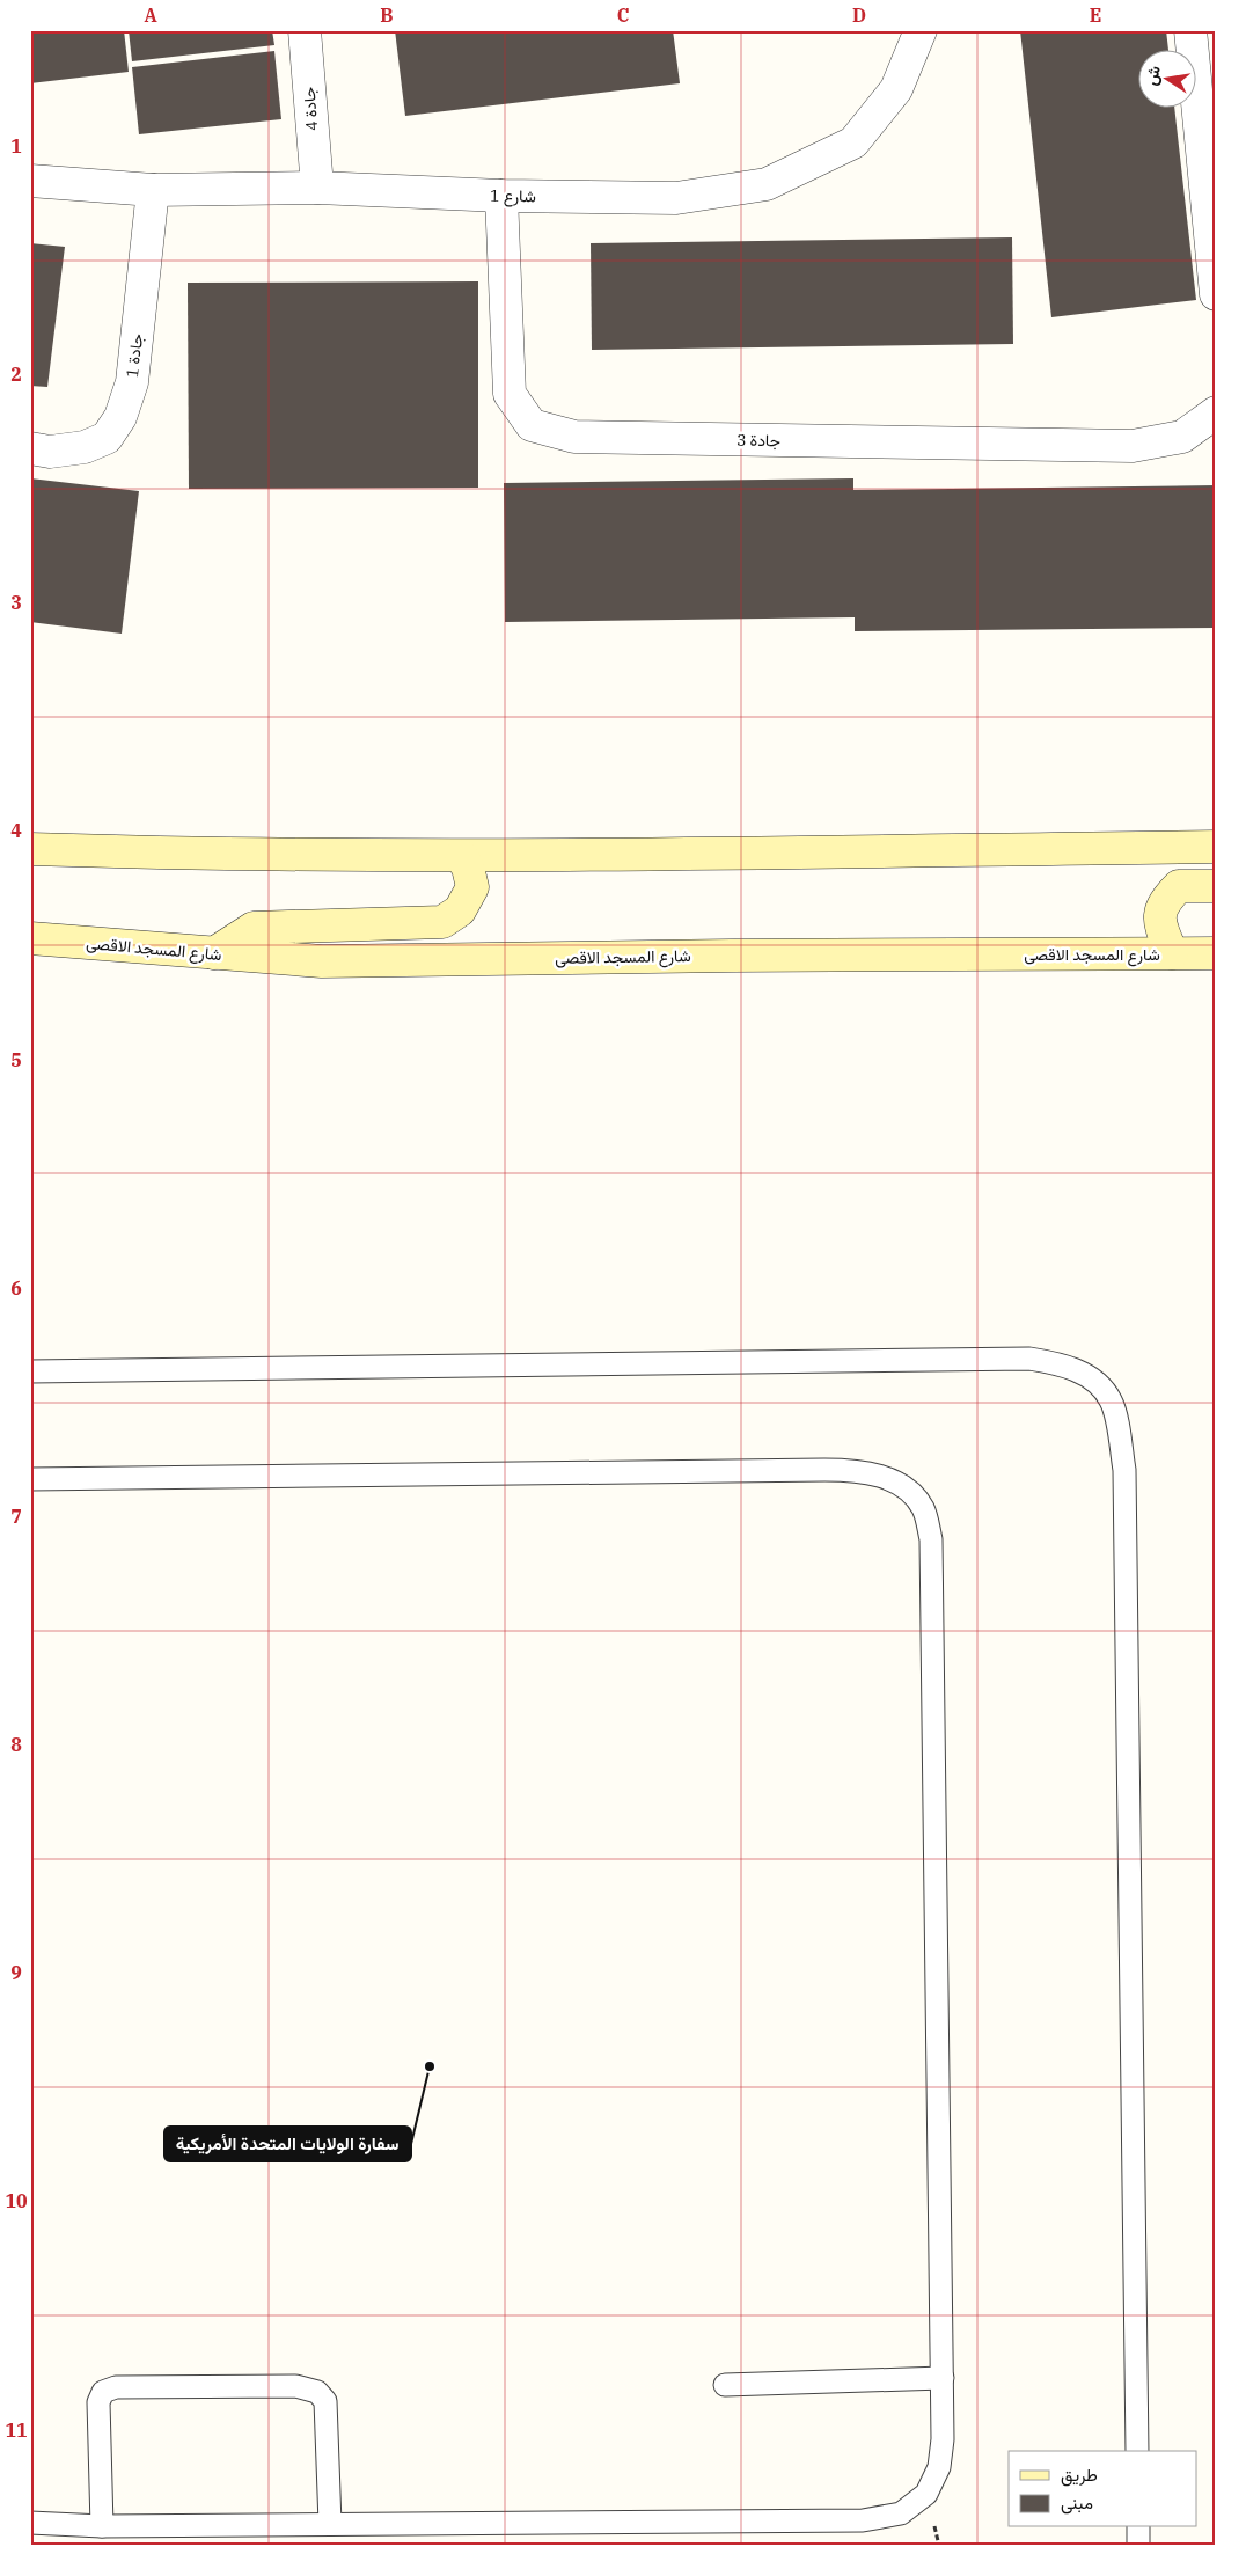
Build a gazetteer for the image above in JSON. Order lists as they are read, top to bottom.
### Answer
{
  "streets": {
    "main road": ["شارع المسجد الاقصى"],
    "street": [
      "جادة 4",
      "شارع 1",
      "جادة 1",
      "جادة 3"
    ]
  },
  "crossings": [
    ["جادة 4", "شارع 1"],
    ["شارع 1", "جادة 1"],
    ["شارع 1", "جادة 3"]
  ],
  "places": ["سفارة الولايات المتحدة الأمريكية"],
  "legend": ["طريق", "مبنى"],
  "north": "left",
  "grid": {
    "columns": [
      "A",
      "B",
      "C",
      "D",
      "E"
    ],
    "rows": [
      "1",
      "2",
      "3",
      "4",
      "5",
      "6",
      "7",
      "8",
      "9",
      "10",
      "11"
    ]
  }
}
